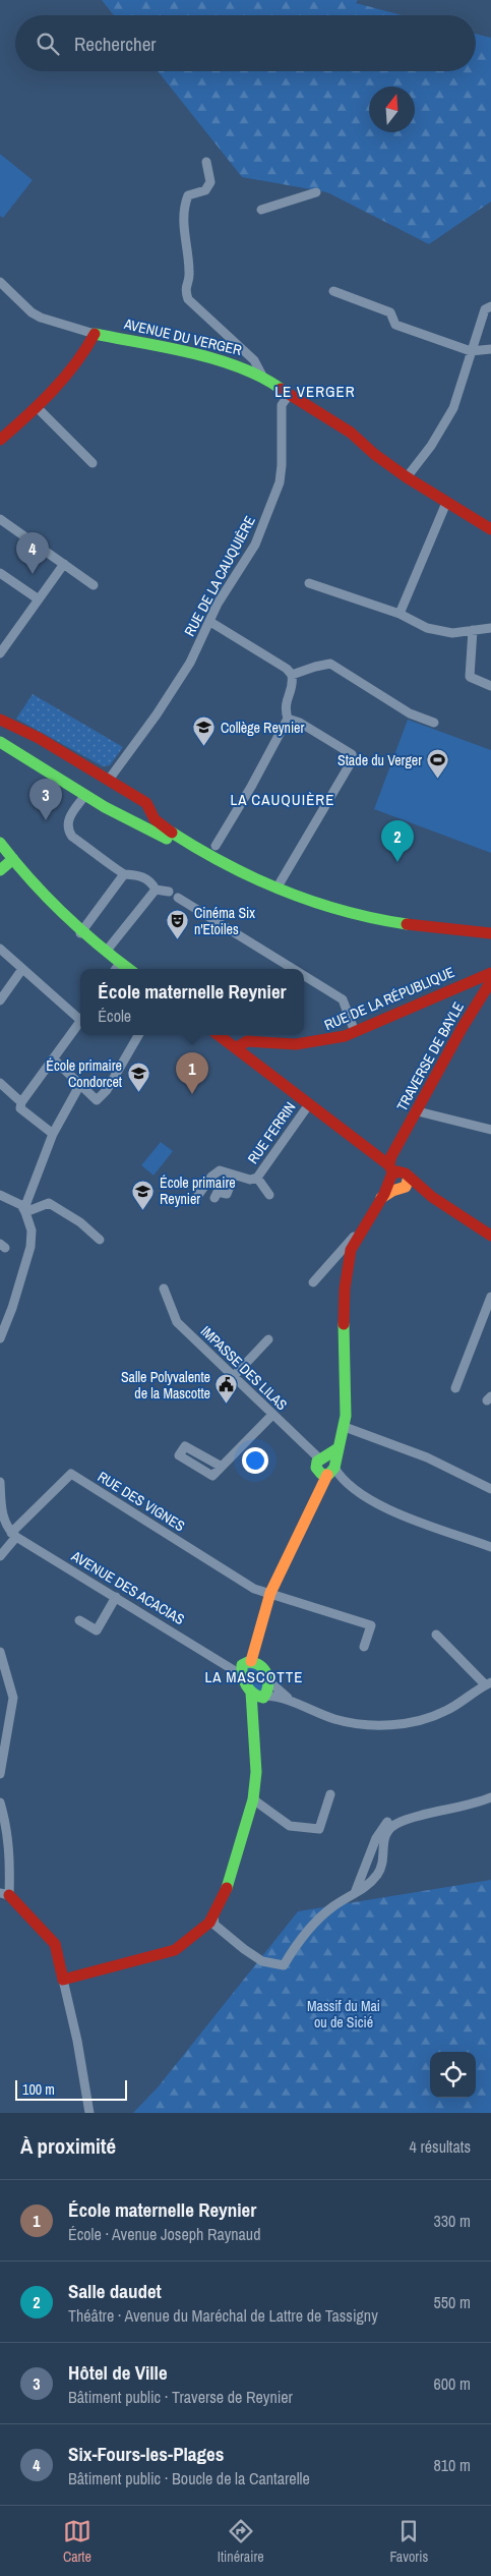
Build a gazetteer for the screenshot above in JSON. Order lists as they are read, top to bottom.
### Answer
{
  "streets": {
    "main road": ["AVENUE DU VERGER", "RUE DE LA RÉPUBLIQUE", "TRAVERSE DE BAYLE"],
    "street": [
      "RUE DE LA CAUQUIÈRE",
      "RUE FERRIN",
      "IMPASSE DES LILAS",
      "RUE DES VIGNES",
      "AVENUE DES ACACIAS"
    ]
  },
  "crossings": [
    ["AVENUE DU VERGER", "RUE DE LA CAUQUIÈRE"],
    ["RUE DES VIGNES", "AVENUE DES ACACIAS"]
  ],
  "districts": ["LE VERGER", "LA CAUQUIÈRE", "LA MASCOTTE"],
  "parks": ["Massif du Mai ou de Sicié"],
  "places": {
    "school or university": ["Collège Reynier", "École primaire Condorcet", "École primaire Reynier"],
    "sports": ["Stade du Verger"],
    "theatre": ["Cinéma Six n'Etoiles"],
    "public building": ["Salle Polyvalente de la Mascotte"]
  },
  "scale_bar": "100 m",
  "north": "top",
  "page": {
    "search": "Rechercher",
    "pins": [
      "4",
      "3",
      "2",
      "1"
    ],
    "popup": ["École maternelle Reynier", "École"],
    "scale": "100 m",
    "heading": ["À proximité", "4 résultats"],
    "list": [
      {
        "mark": "1",
        "name": "École maternelle Reynier",
        "note": "École · Avenue Joseph Raynaud",
        "value": "330 m"
      },
      {
        "mark": "2",
        "name": "Salle daudet",
        "note": "Théâtre · Avenue du Maréchal de Lattre de Tassigny",
        "value": "550 m"
      },
      {
        "mark": "3",
        "name": "Hôtel de Ville",
        "note": "Bâtiment public · Traverse de Reynier",
        "value": "600 m"
      },
      {
        "mark": "4",
        "name": "Six-Fours-les-Plages",
        "note": "Bâtiment public · Boucle de la Cantarelle",
        "value": "810 m"
      }
    ],
    "nav": ["Carte", "Itinéraire", "Favoris"]
  }
}
